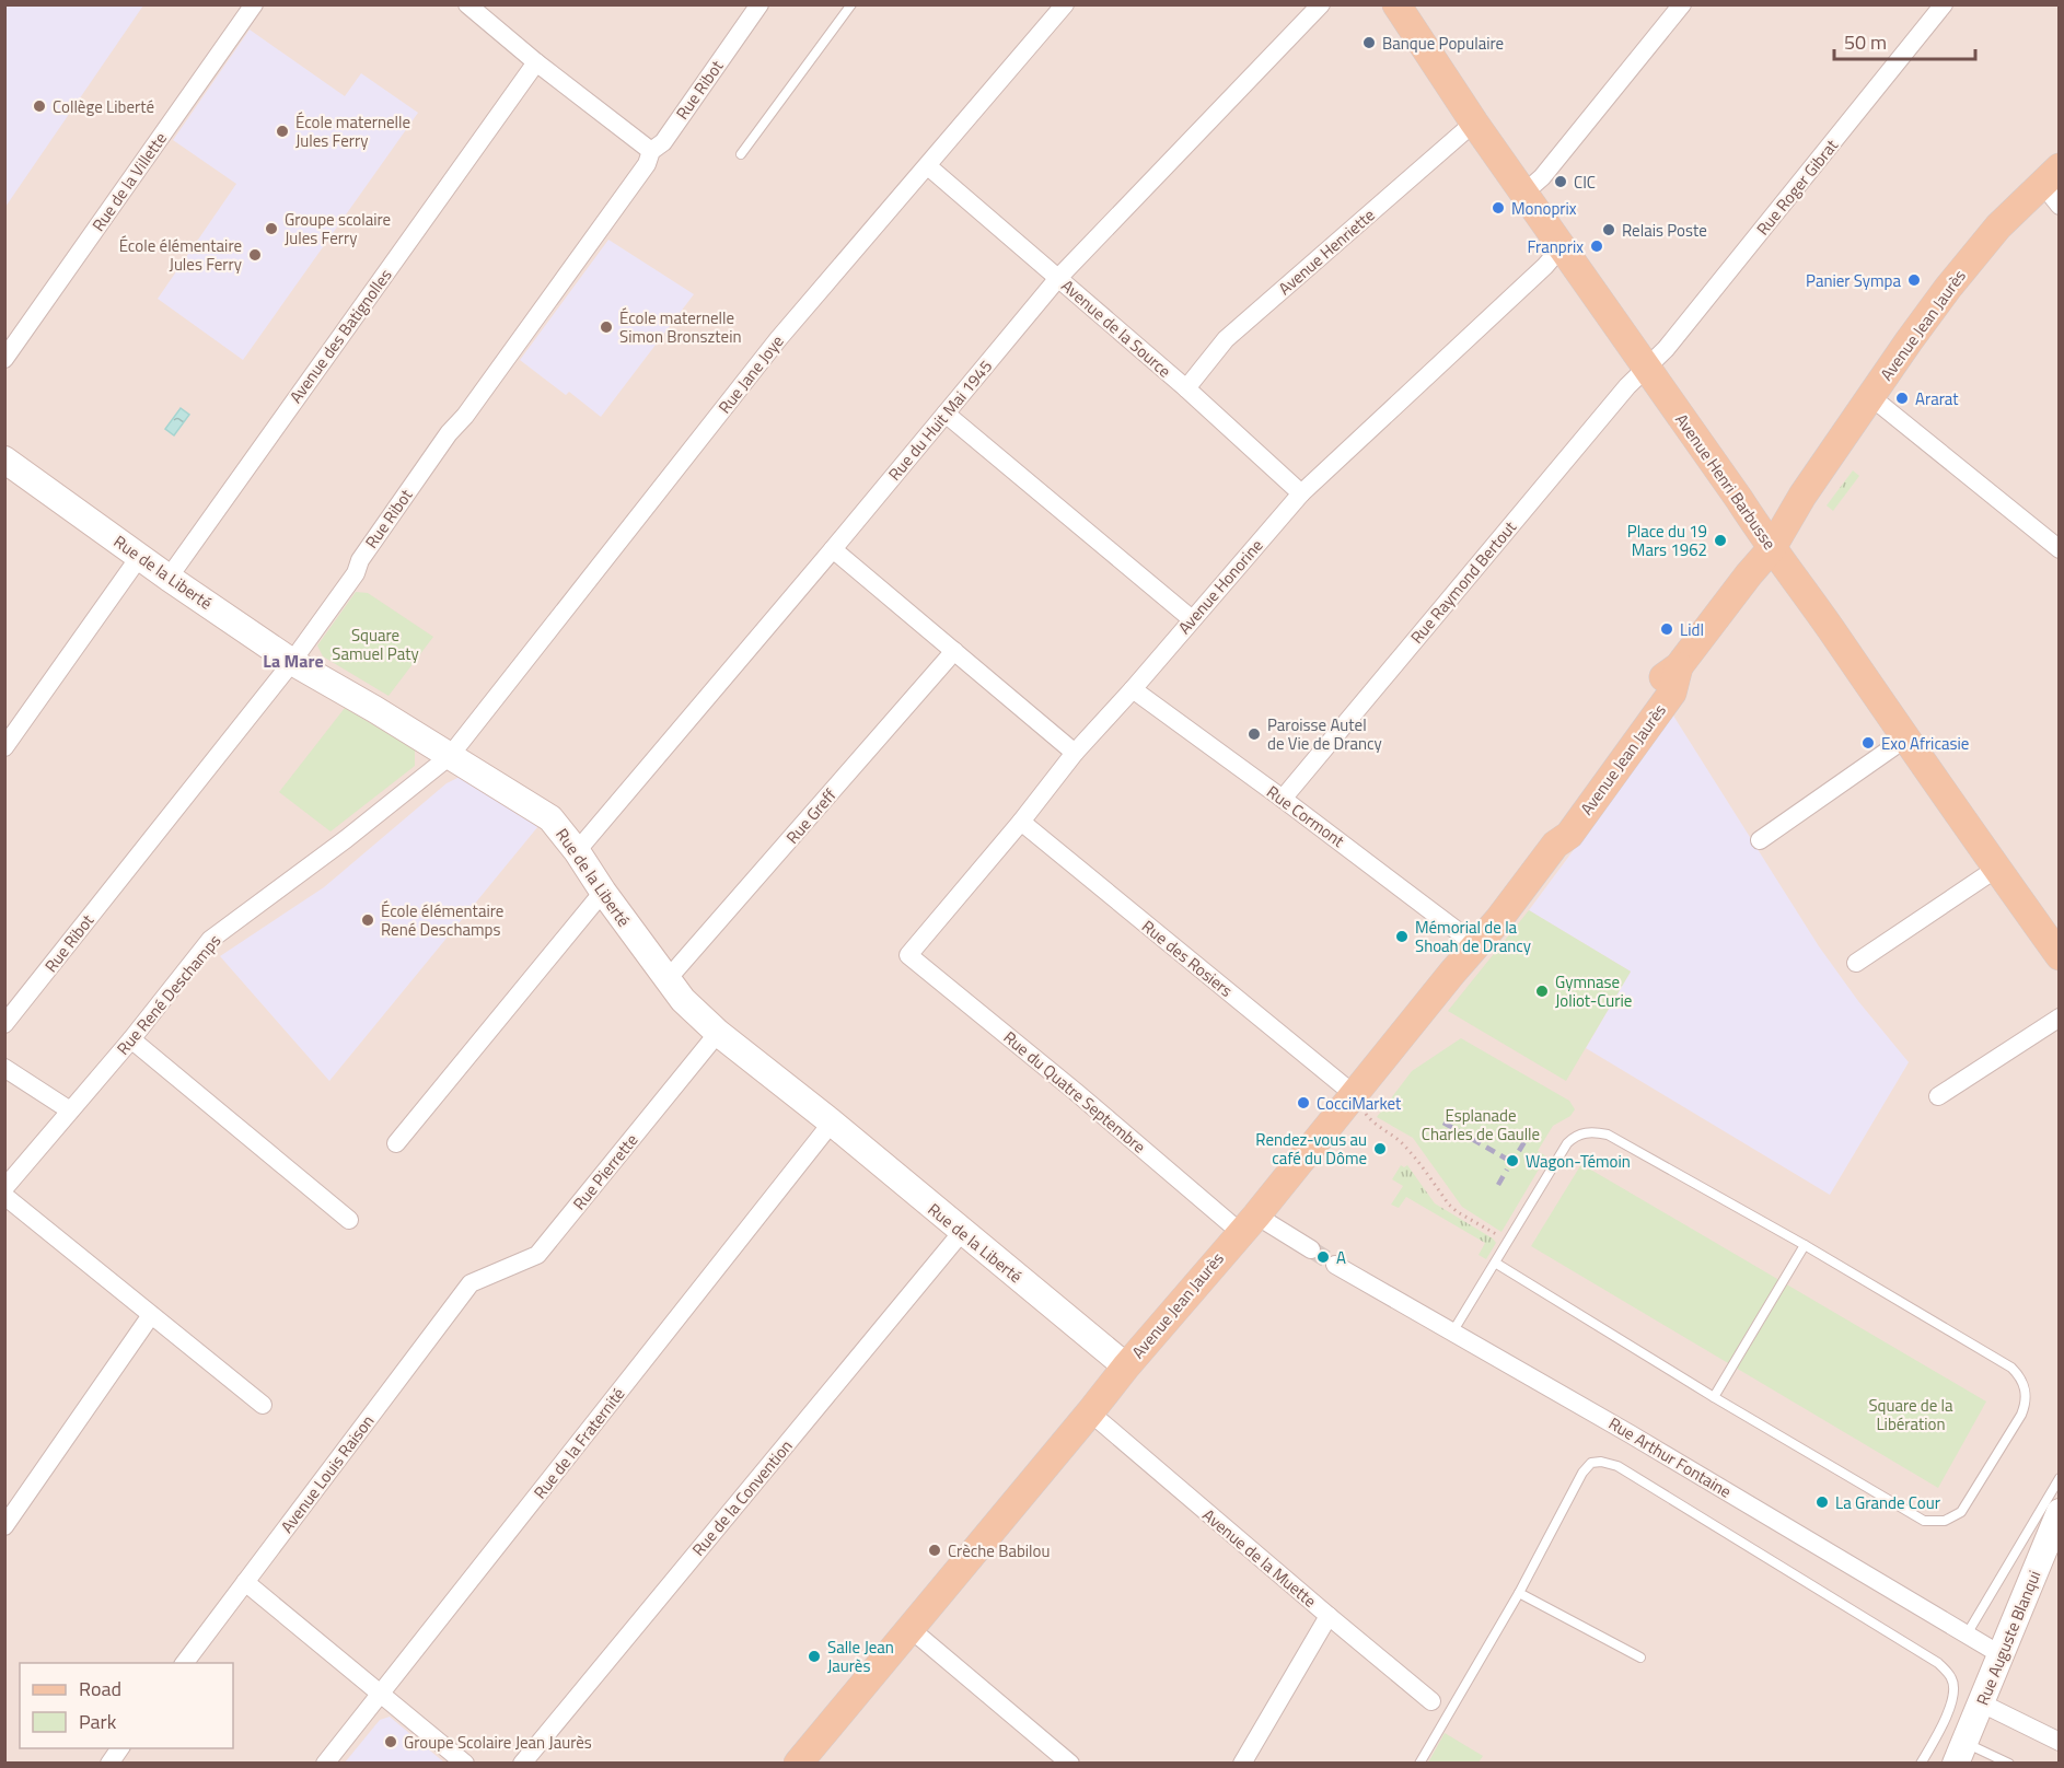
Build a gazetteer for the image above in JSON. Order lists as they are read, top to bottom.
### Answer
{
  "streets": {
    "main road": ["Avenue Jean Jaurès", "Avenue Henri Barbusse"],
    "street": [
      "Rue Ribot",
      "Rue de la Villette",
      "Rue Roger Gibrat",
      "Avenue Henriette",
      "Avenue de la Source",
      "Avenue des Batignolles",
      "Rue Jane Joye",
      "Rue du Huit Mai 1945",
      "Rue de la Liberté",
      "Rue Raymond Bertout",
      "Avenue Honorine",
      "Rue Greff",
      "Rue Cormont",
      "Rue des Rosiers",
      "Rue René Deschamps",
      "Rue du Quatre Septembre",
      "Rue Pierrette",
      "Rue de la Fraternité",
      "Rue Arthur Fontaine",
      "Avenue Louis Raison",
      "Rue de la Convention",
      "Avenue de la Muette",
      "Rue Auguste Blanqui"
    ]
  },
  "crossings": [
    ["Rue Ribot", "Rue de la Liberté"],
    ["Rue Roger Gibrat", "Avenue Henri Barbusse"],
    ["Rue Roger Gibrat", "Rue Raymond Bertout"],
    ["Avenue Henriette", "Avenue de la Source"],
    ["Avenue Henriette", "Avenue Henri Barbusse"],
    ["Avenue Jean Jaurès", "Avenue Henri Barbusse"],
    ["Avenue Jean Jaurès", "Rue de la Liberté"],
    ["Avenue Jean Jaurès", "Rue Cormont"],
    ["Avenue Jean Jaurès", "Rue des Rosiers"],
    ["Avenue Jean Jaurès", "Rue du Quatre Septembre"],
    ["Avenue Jean Jaurès", "Avenue de la Muette"],
    ["Avenue de la Source", "Rue Jane Joye"],
    ["Avenue de la Source", "Rue du Huit Mai 1945"],
    ["Avenue de la Source", "Avenue Honorine"],
    ["Avenue des Batignolles", "Rue de la Liberté"],
    ["Rue Jane Joye", "Rue de la Liberté"],
    ["Rue Jane Joye", "Rue René Deschamps"],
    ["Rue du Huit Mai 1945", "Rue de la Liberté"],
    ["Avenue Henri Barbusse", "Rue Raymond Bertout"],
    ["Avenue Henri Barbusse", "Avenue Honorine"],
    ["Rue de la Liberté", "Rue Greff"],
    ["Rue de la Liberté", "Rue René Deschamps"],
    ["Rue de la Liberté", "Rue Pierrette"],
    ["Rue de la Liberté", "Rue de la Fraternité"],
    ["Rue de la Liberté", "Rue de la Convention"],
    ["Rue Raymond Bertout", "Rue Cormont"],
    ["Avenue Honorine", "Rue Cormont"],
    ["Avenue Honorine", "Rue des Rosiers"],
    ["Avenue Honorine", "Rue du Quatre Septembre"],
    ["Rue Pierrette", "Avenue Louis Raison"],
    ["Rue Arthur Fontaine", "Rue Auguste Blanqui"]
  ],
  "districts": ["La Mare"],
  "parks": ["Square Samuel Paty", "Esplanade Charles de Gaulle", "Square de la Libération"],
  "places": [
    "Banque Populaire",
    "Collège Liberté",
    "École maternelle Jules Ferry",
    "CIC",
    "Monoprix",
    "Groupe scolaire Jules Ferry",
    "Relais Poste",
    "Franprix",
    "École élémentaire Jules Ferry",
    "Panier Sympa",
    "École maternelle Simon Bronsztein",
    "Ararat",
    "Place du 19 Mars 1962",
    "Lidl",
    "Paroisse Autel de Vie de Drancy",
    "Exo Africasie",
    "École élémentaire René Deschamps",
    "Mémorial de la Shoah de Drancy",
    "Gymnase Joliot-Curie",
    "CocciMarket",
    "Rendez-vous au café du Dôme",
    "Wagon-Témoin",
    "A",
    "La Grande Cour",
    "Crèche Babilou",
    "Salle Jean Jaurès",
    "Groupe Scolaire Jean Jaurès"
  ],
  "legend": ["Road", "Park"],
  "scale_bar": "50 m"
}
